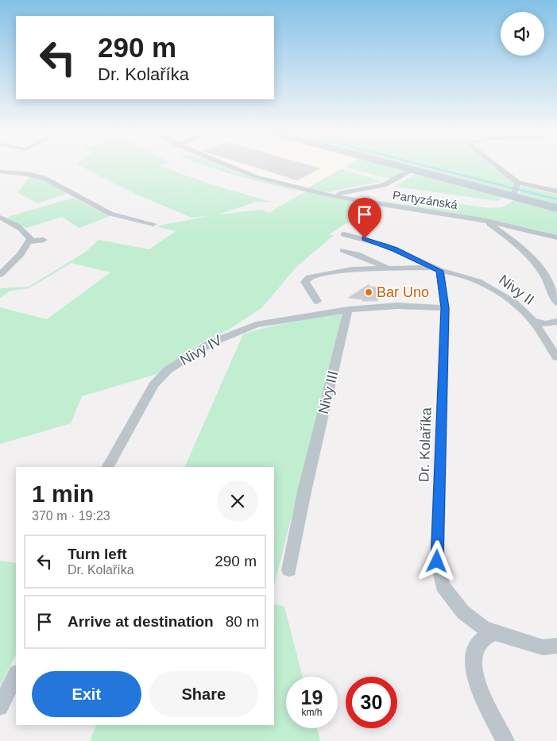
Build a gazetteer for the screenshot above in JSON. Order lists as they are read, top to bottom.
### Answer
{
  "streets": {
    "street": [
      "Partyzánská",
      "Nivy II",
      "Nivy IV",
      "Nivy III",
      "Dr. Kolaříka"
    ]
  },
  "crossings": [
    ["Partyzánská", "Nivy II"],
    ["Nivy II", "Dr. Kolaříka"],
    ["Nivy IV", "Nivy III"]
  ],
  "places": ["Bar Uno"],
  "page": {
    "turn": ["290 m", "Dr. Kolaříka"],
    "heading": ["1 min", "370 m · 19:23"],
    "list": [
      {
        "name": "Turn left",
        "note": "Dr. Kolaříka",
        "value": "290 m"
      },
      {
        "name": "Arrive at destination",
        "value": "80 m"
      }
    ],
    "buttons": ["Exit", "Share"],
    "speed": "19 km/h",
    "limit": "30"
  }
}
